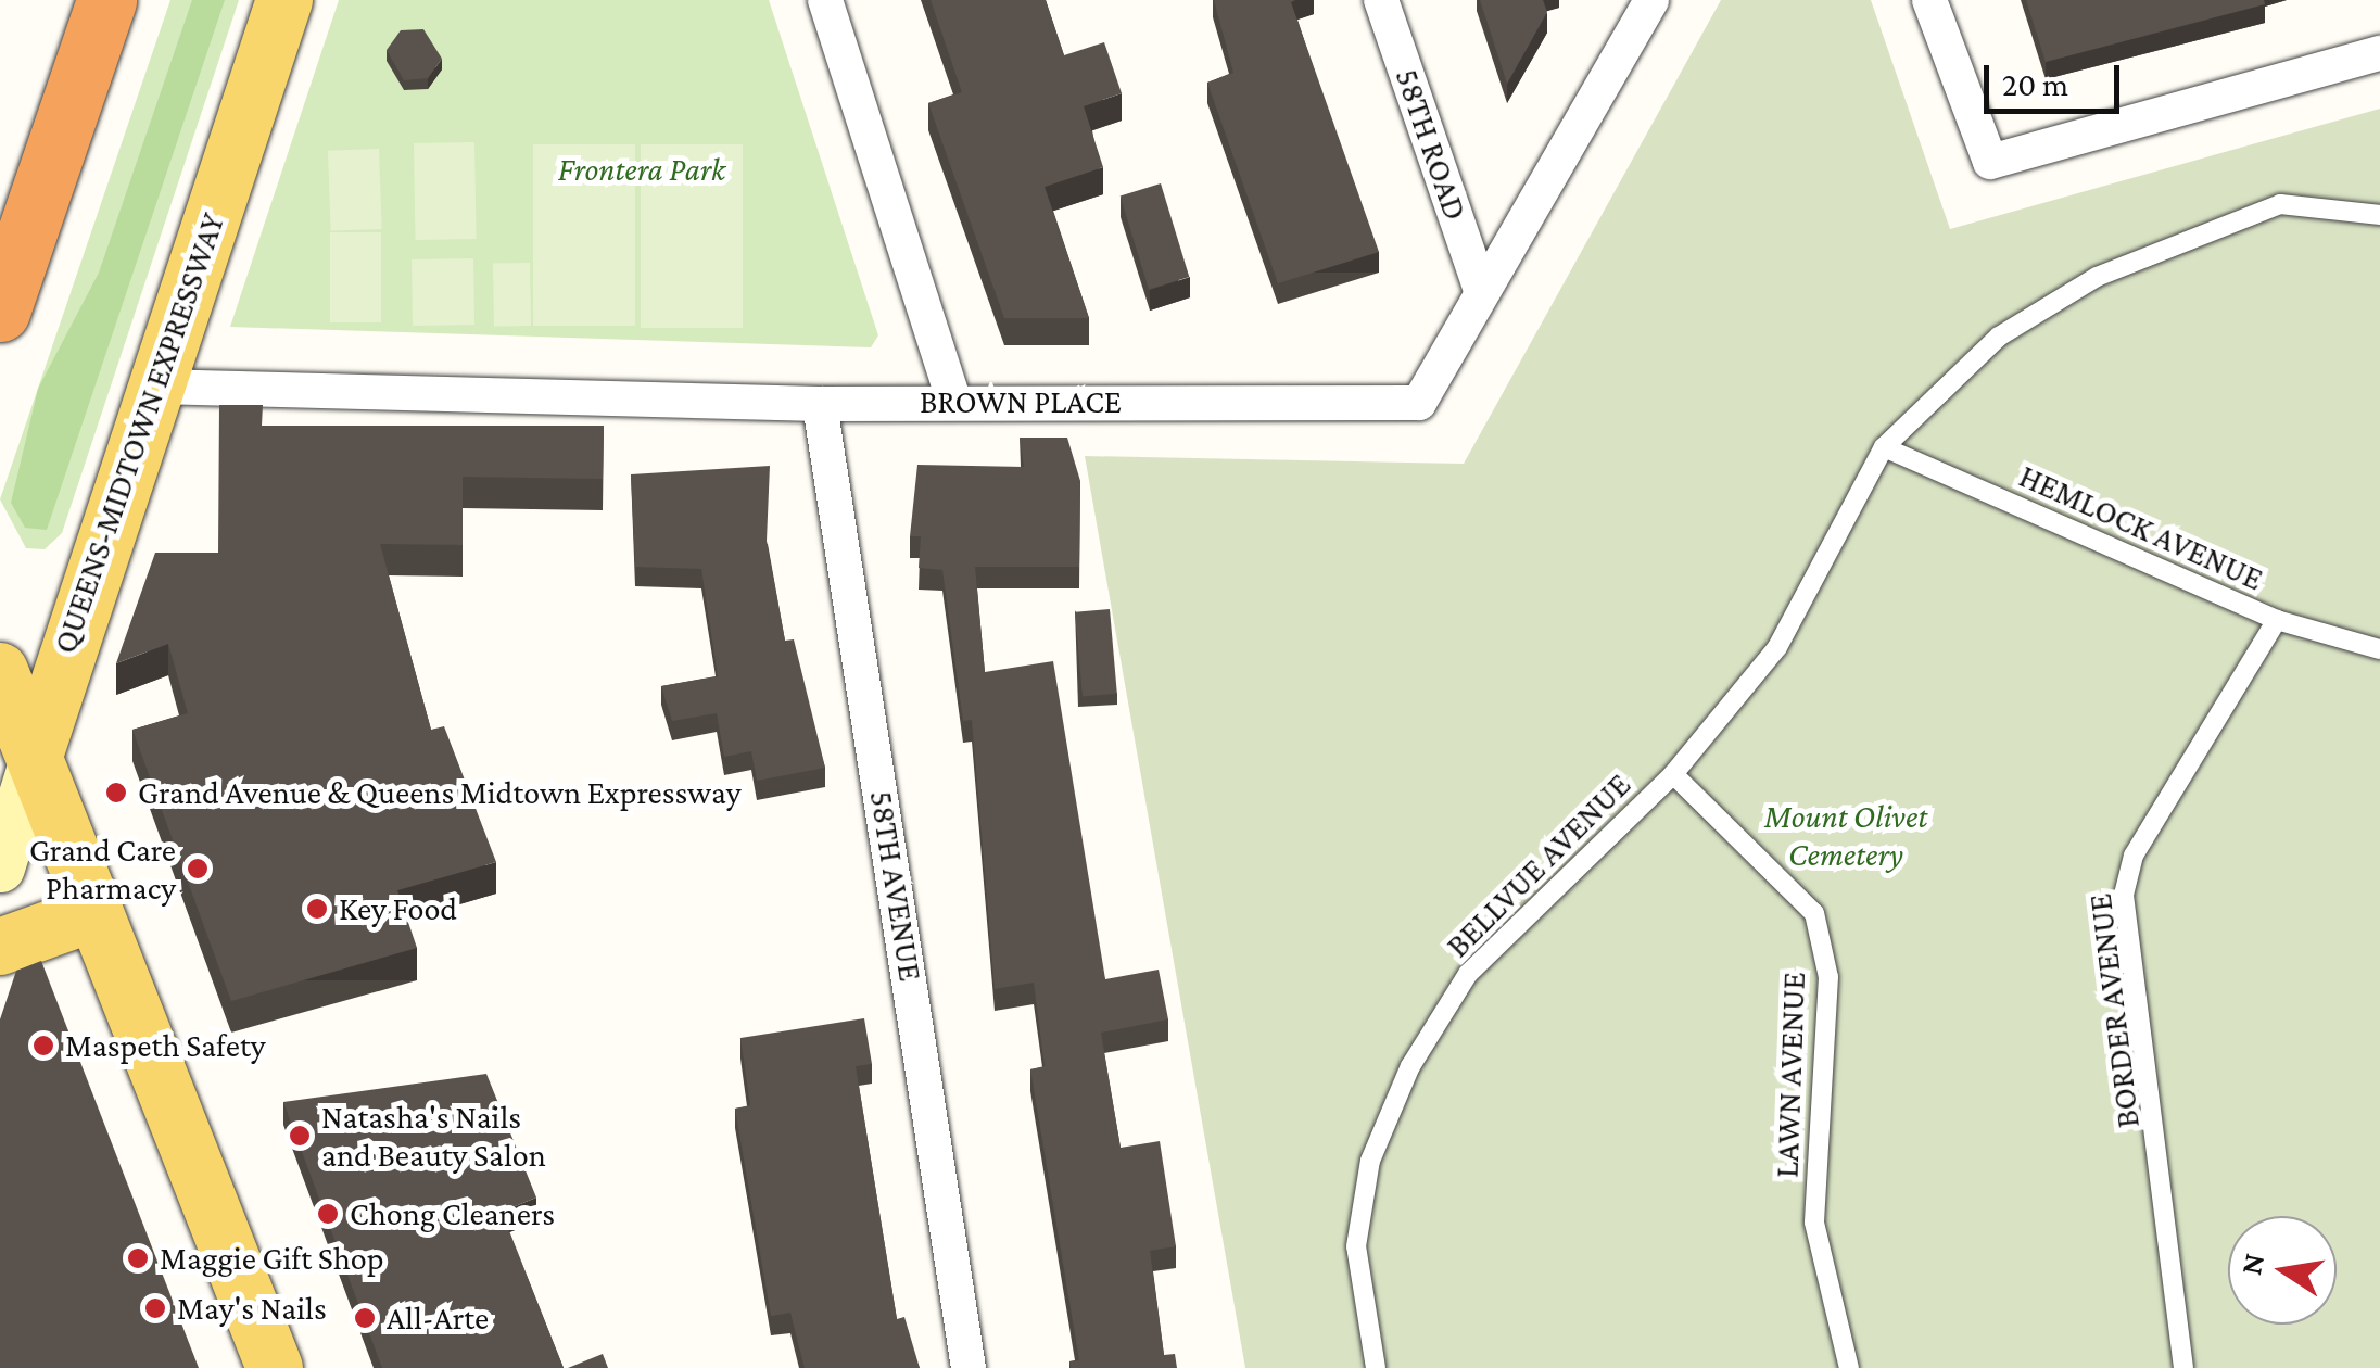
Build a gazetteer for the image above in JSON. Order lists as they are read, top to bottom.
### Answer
{
  "streets": {
    "main road": ["QUEENS-MIDTOWN EXPRESSWAY"],
    "street": ["58TH ROAD", "BROWN PLACE", "58TH AVENUE"],
    "lane": [
      "HEMLOCK AVENUE",
      "BELLVUE AVENUE",
      "BORDER AVENUE",
      "LAWN AVENUE"
    ]
  },
  "crossings": [
    ["58TH ROAD", "BROWN PLACE"],
    ["BROWN PLACE", "QUEENS-MIDTOWN EXPRESSWAY"],
    ["BROWN PLACE", "58TH AVENUE"],
    ["HEMLOCK AVENUE", "BELLVUE AVENUE"],
    ["HEMLOCK AVENUE", "BORDER AVENUE"],
    ["BELLVUE AVENUE", "LAWN AVENUE"]
  ],
  "parks": ["Frontera Park", "Mount Olivet Cemetery"],
  "places": [
    "Grand Avenue & Queens Midtown Expressway",
    "Grand Care Pharmacy",
    "Key Food",
    "Maspeth Safety",
    "Natasha's Nails and Beauty Salon",
    "Chong Cleaners",
    "Maggie Gift Shop",
    "May's Nails",
    "All-Arte"
  ],
  "scale_bar": "20 m",
  "north": "left"
}
